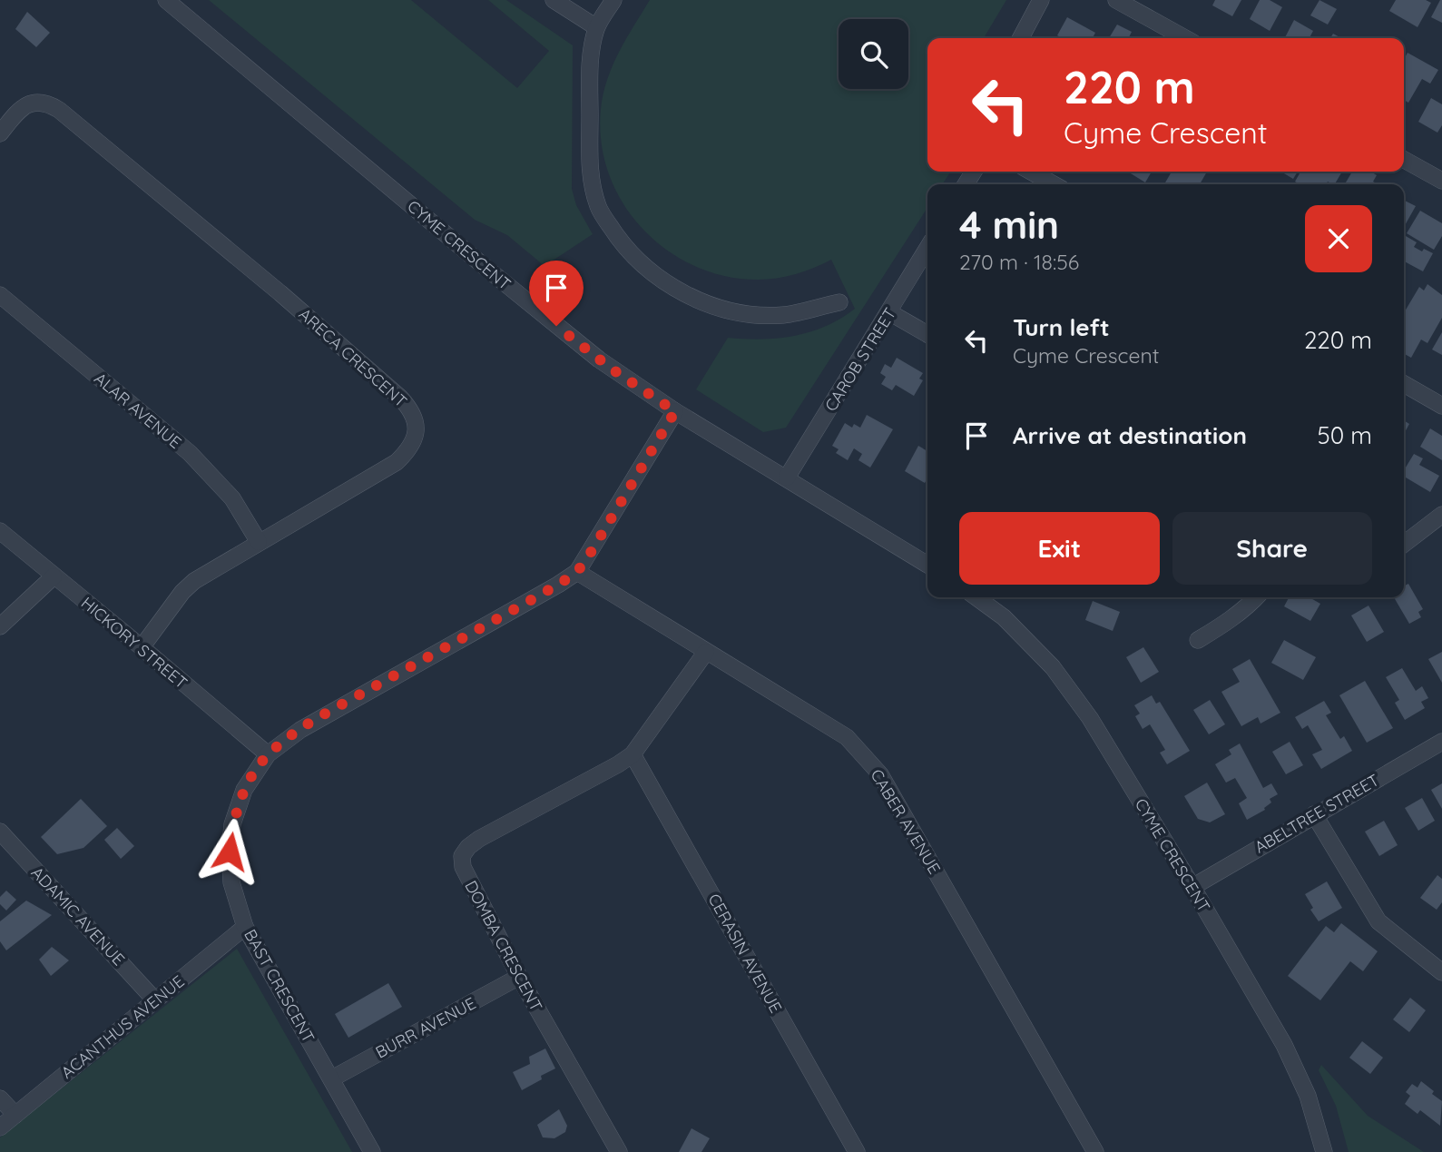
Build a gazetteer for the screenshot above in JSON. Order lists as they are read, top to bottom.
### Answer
{
  "streets": {
    "street": [
      "CYME CRESCENT",
      "ARECA CRESCENT",
      "CAROB STREET",
      "ALAR AVENUE",
      "HICKORY STREET",
      "ABELTREE STREET",
      "CABER AVENUE",
      "ADAMIC AVENUE",
      "DOMBA CRESCENT",
      "CERASIN AVENUE",
      "BAST CRESCENT",
      "ACANTHUS AVENUE",
      "BURR AVENUE"
    ]
  },
  "crossings": [
    ["CYME CRESCENT", "CAROB STREET"],
    ["CYME CRESCENT", "ABELTREE STREET"],
    ["CYME CRESCENT", "BAST CRESCENT"],
    ["ARECA CRESCENT", "ALAR AVENUE"],
    ["ARECA CRESCENT", "HICKORY STREET"],
    ["HICKORY STREET", "BAST CRESCENT"],
    ["CABER AVENUE", "DOMBA CRESCENT"],
    ["CABER AVENUE", "BAST CRESCENT"],
    ["ADAMIC AVENUE", "ACANTHUS AVENUE"],
    ["DOMBA CRESCENT", "CERASIN AVENUE"],
    ["DOMBA CRESCENT", "BURR AVENUE"],
    ["BAST CRESCENT", "ACANTHUS AVENUE"],
    ["BAST CRESCENT", "BURR AVENUE"]
  ],
  "page": {
    "turn": ["220 m", "Cyme Crescent"],
    "heading": ["4 min", "270 m · 18:56"],
    "list": [
      {
        "name": "Turn left",
        "note": "Cyme Crescent",
        "value": "220 m"
      },
      {
        "name": "Arrive at destination",
        "value": "50 m"
      }
    ],
    "buttons": ["Exit", "Share"]
  }
}
